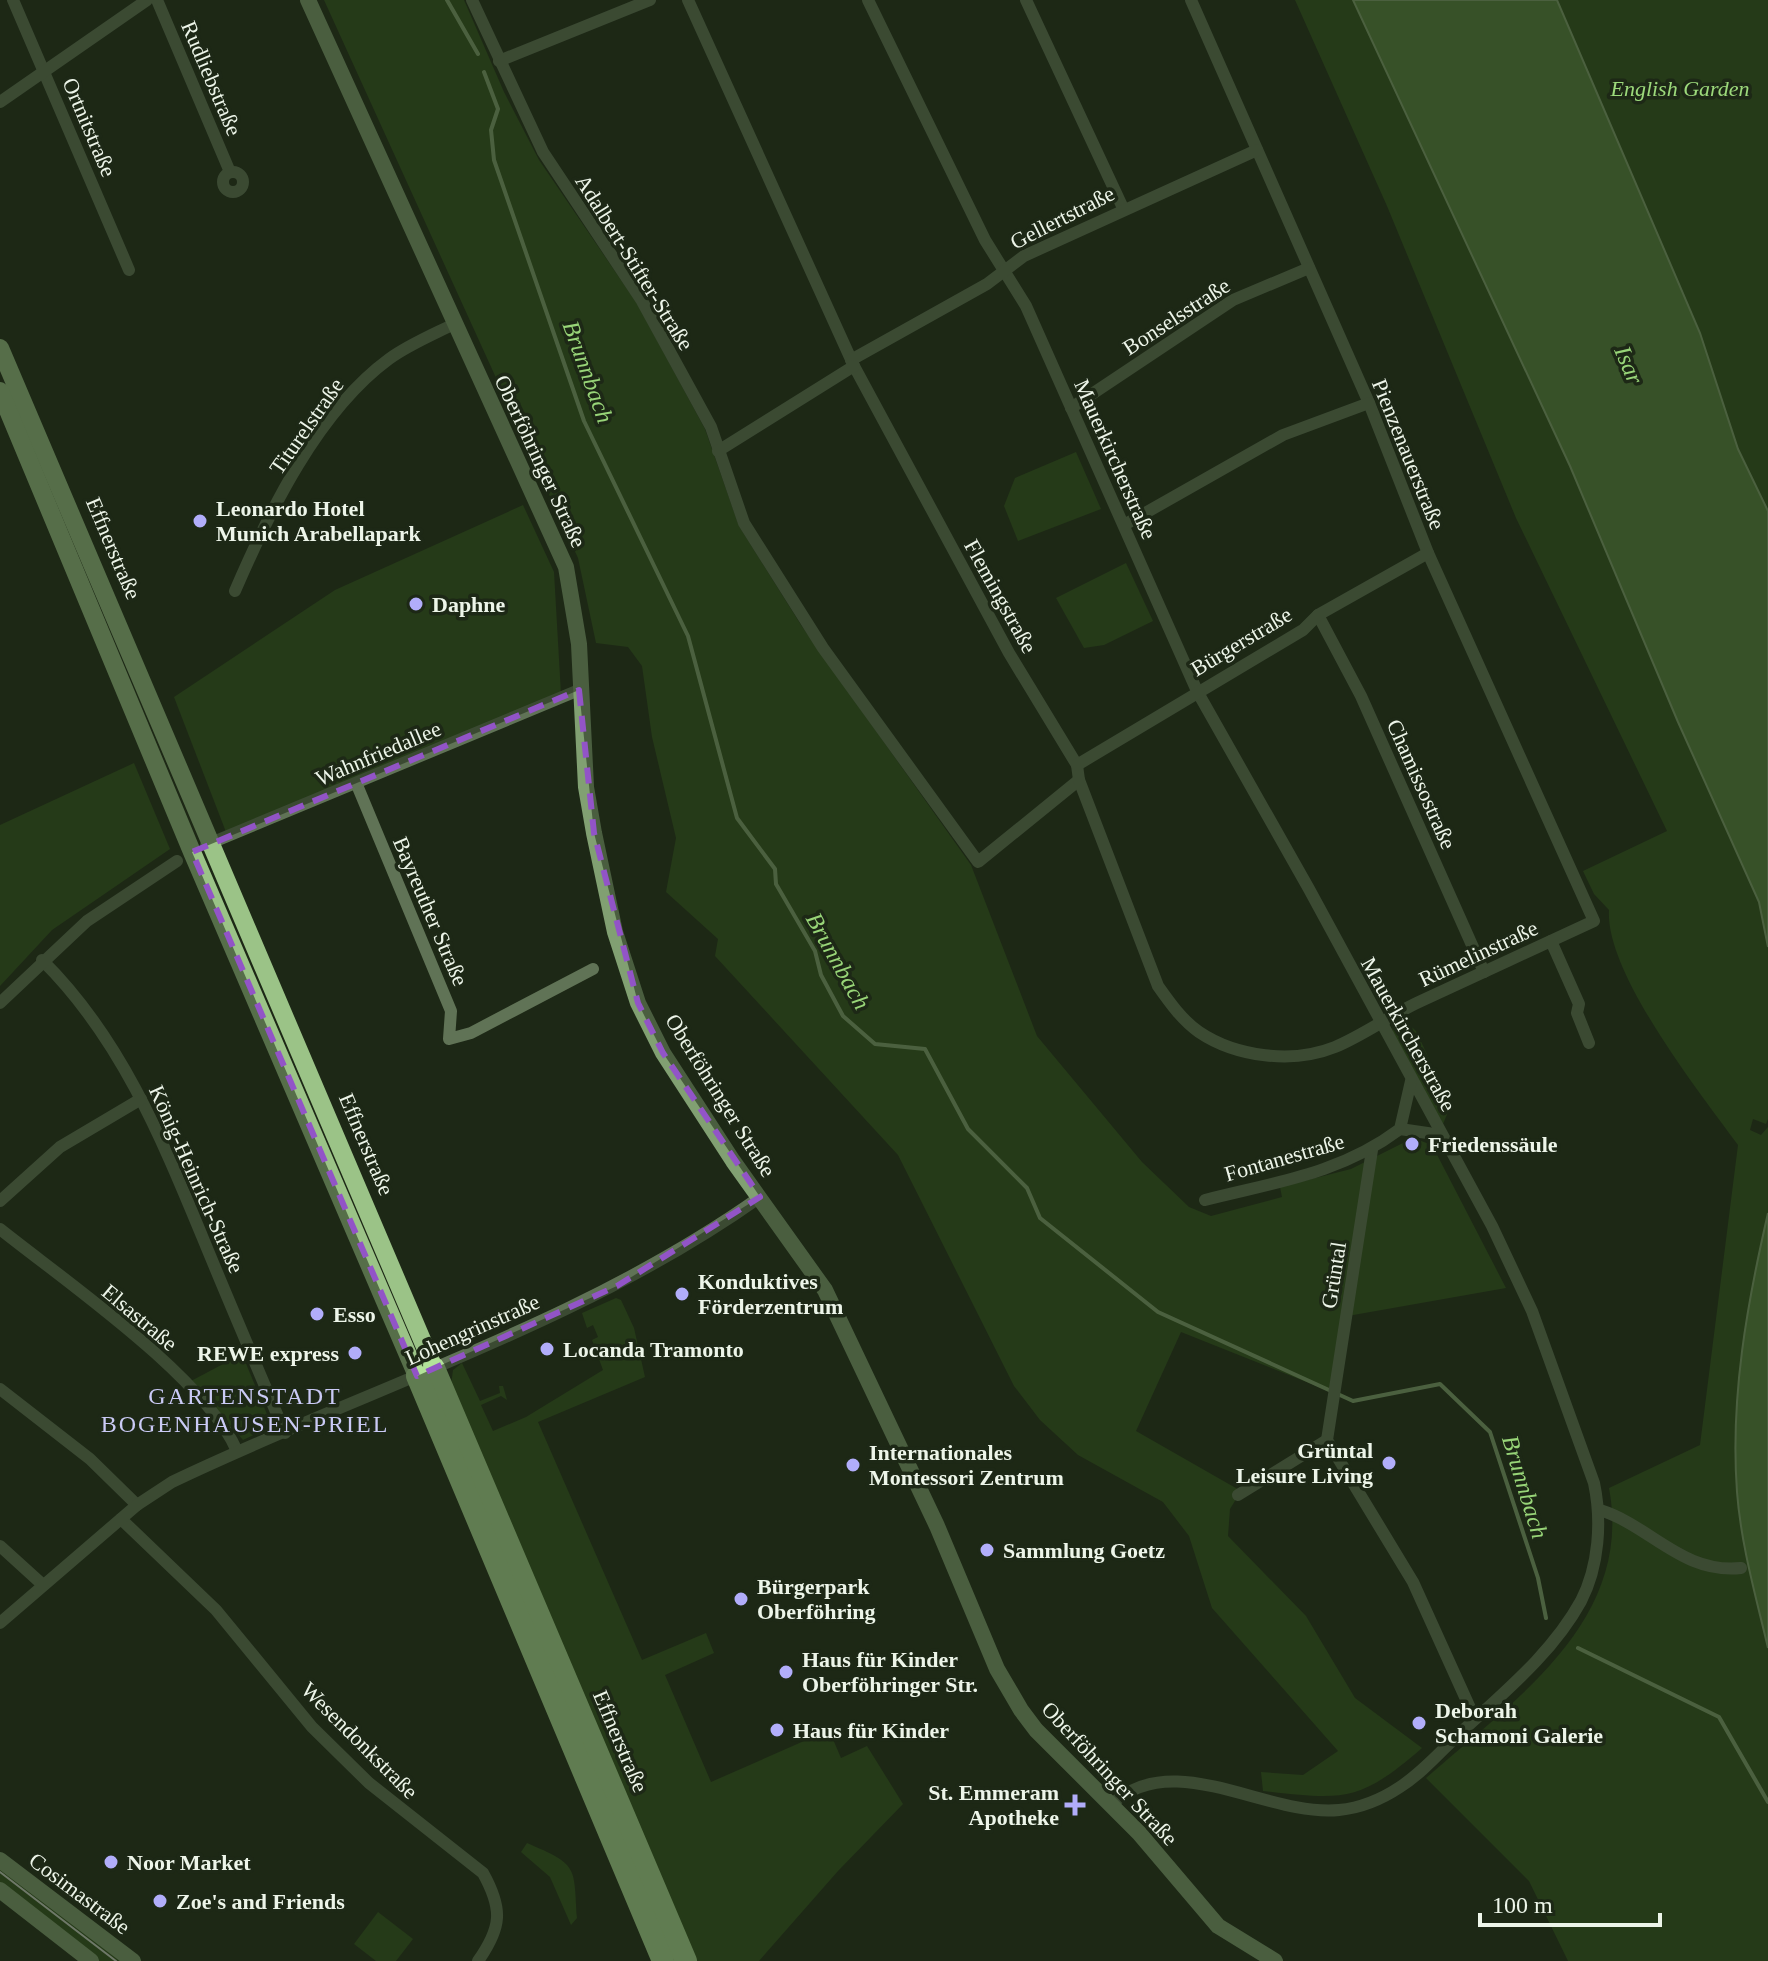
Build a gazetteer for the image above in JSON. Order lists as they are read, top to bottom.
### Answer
{
  "streets": {
    "highway": ["Effnerstraße"],
    "main road": ["Oberföhringer Straße", "Cosimastraße"],
    "street": [
      "Rudliebstraße",
      "Ortnitstraße",
      "Gellertstraße",
      "Adalbert-Stifter-Straße",
      "Bonselsstraße",
      "Titurelstraße",
      "Pienzenauerstraße",
      "Mauerkircherstraße",
      "Flemingstraße",
      "Bürgerstraße",
      "Wahnfriedallee",
      "Chamissostraße",
      "Bayreuther Straße",
      "Rümelinstraße",
      "Fontanestraße",
      "König-Heinrich-Straße",
      "Grüntal",
      "Elsastraße",
      "Lohengrinstraße",
      "Wesendonkstraße"
    ]
  },
  "crossings": [
    ["Gellertstraße", "Adalbert-Stifter-Straße"],
    ["Gellertstraße", "Pienzenauerstraße"],
    ["Gellertstraße", "Mauerkircherstraße"],
    ["Gellertstraße", "Flemingstraße"],
    ["Adalbert-Stifter-Straße", "Flemingstraße"],
    ["Bonselsstraße", "Pienzenauerstraße"],
    ["Bonselsstraße", "Mauerkircherstraße"],
    ["Titurelstraße", "Oberföhringer Straße"],
    ["Pienzenauerstraße", "Bürgerstraße"],
    ["Pienzenauerstraße", "Rümelinstraße"],
    ["Mauerkircherstraße", "Oberföhringer Straße"],
    ["Mauerkircherstraße", "Flemingstraße"],
    ["Mauerkircherstraße", "Bürgerstraße"],
    ["Mauerkircherstraße", "Rümelinstraße"],
    ["Oberföhringer Straße", "Wahnfriedallee"],
    ["Oberföhringer Straße", "Lohengrinstraße"],
    ["Effnerstraße", "Wahnfriedallee"],
    ["Effnerstraße", "Lohengrinstraße"],
    ["Flemingstraße", "Bürgerstraße"],
    ["Flemingstraße", "Rümelinstraße"],
    ["Bürgerstraße", "Chamissostraße"],
    ["Wahnfriedallee", "Bayreuther Straße"],
    ["Wahnfriedallee", "König-Heinrich-Straße"],
    ["Chamissostraße", "Rümelinstraße"],
    ["Fontanestraße", "Grüntal"],
    ["König-Heinrich-Straße", "Lohengrinstraße"],
    ["Elsastraße", "Lohengrinstraße"],
    ["Lohengrinstraße", "Wesendonkstraße"]
  ],
  "districts": ["GARTENSTADT BOGENHAUSEN-PRIEL"],
  "water": ["Isar", "Brunnbach"],
  "parks": ["English Garden"],
  "places": {
    "other": [
      "Leonardo Hotel Munich Arabellapark",
      "Daphne",
      "Friedenssäule",
      "Konduktives Förderzentrum",
      "Esso",
      "Locanda Tramonto",
      "REWE express",
      "Grüntal Leisure Living",
      "Internationales Montessori Zentrum",
      "Sammlung Goetz",
      "Bürgerpark Oberföhring",
      "Haus für Kinder Oberföhringer Str.",
      "Deborah Schamoni Galerie",
      "Haus für Kinder",
      "Noor Market",
      "Zoe's and Friends"
    ],
    "health": ["St. Emmeram Apotheke"]
  },
  "scale_bar": "100 m"
}
